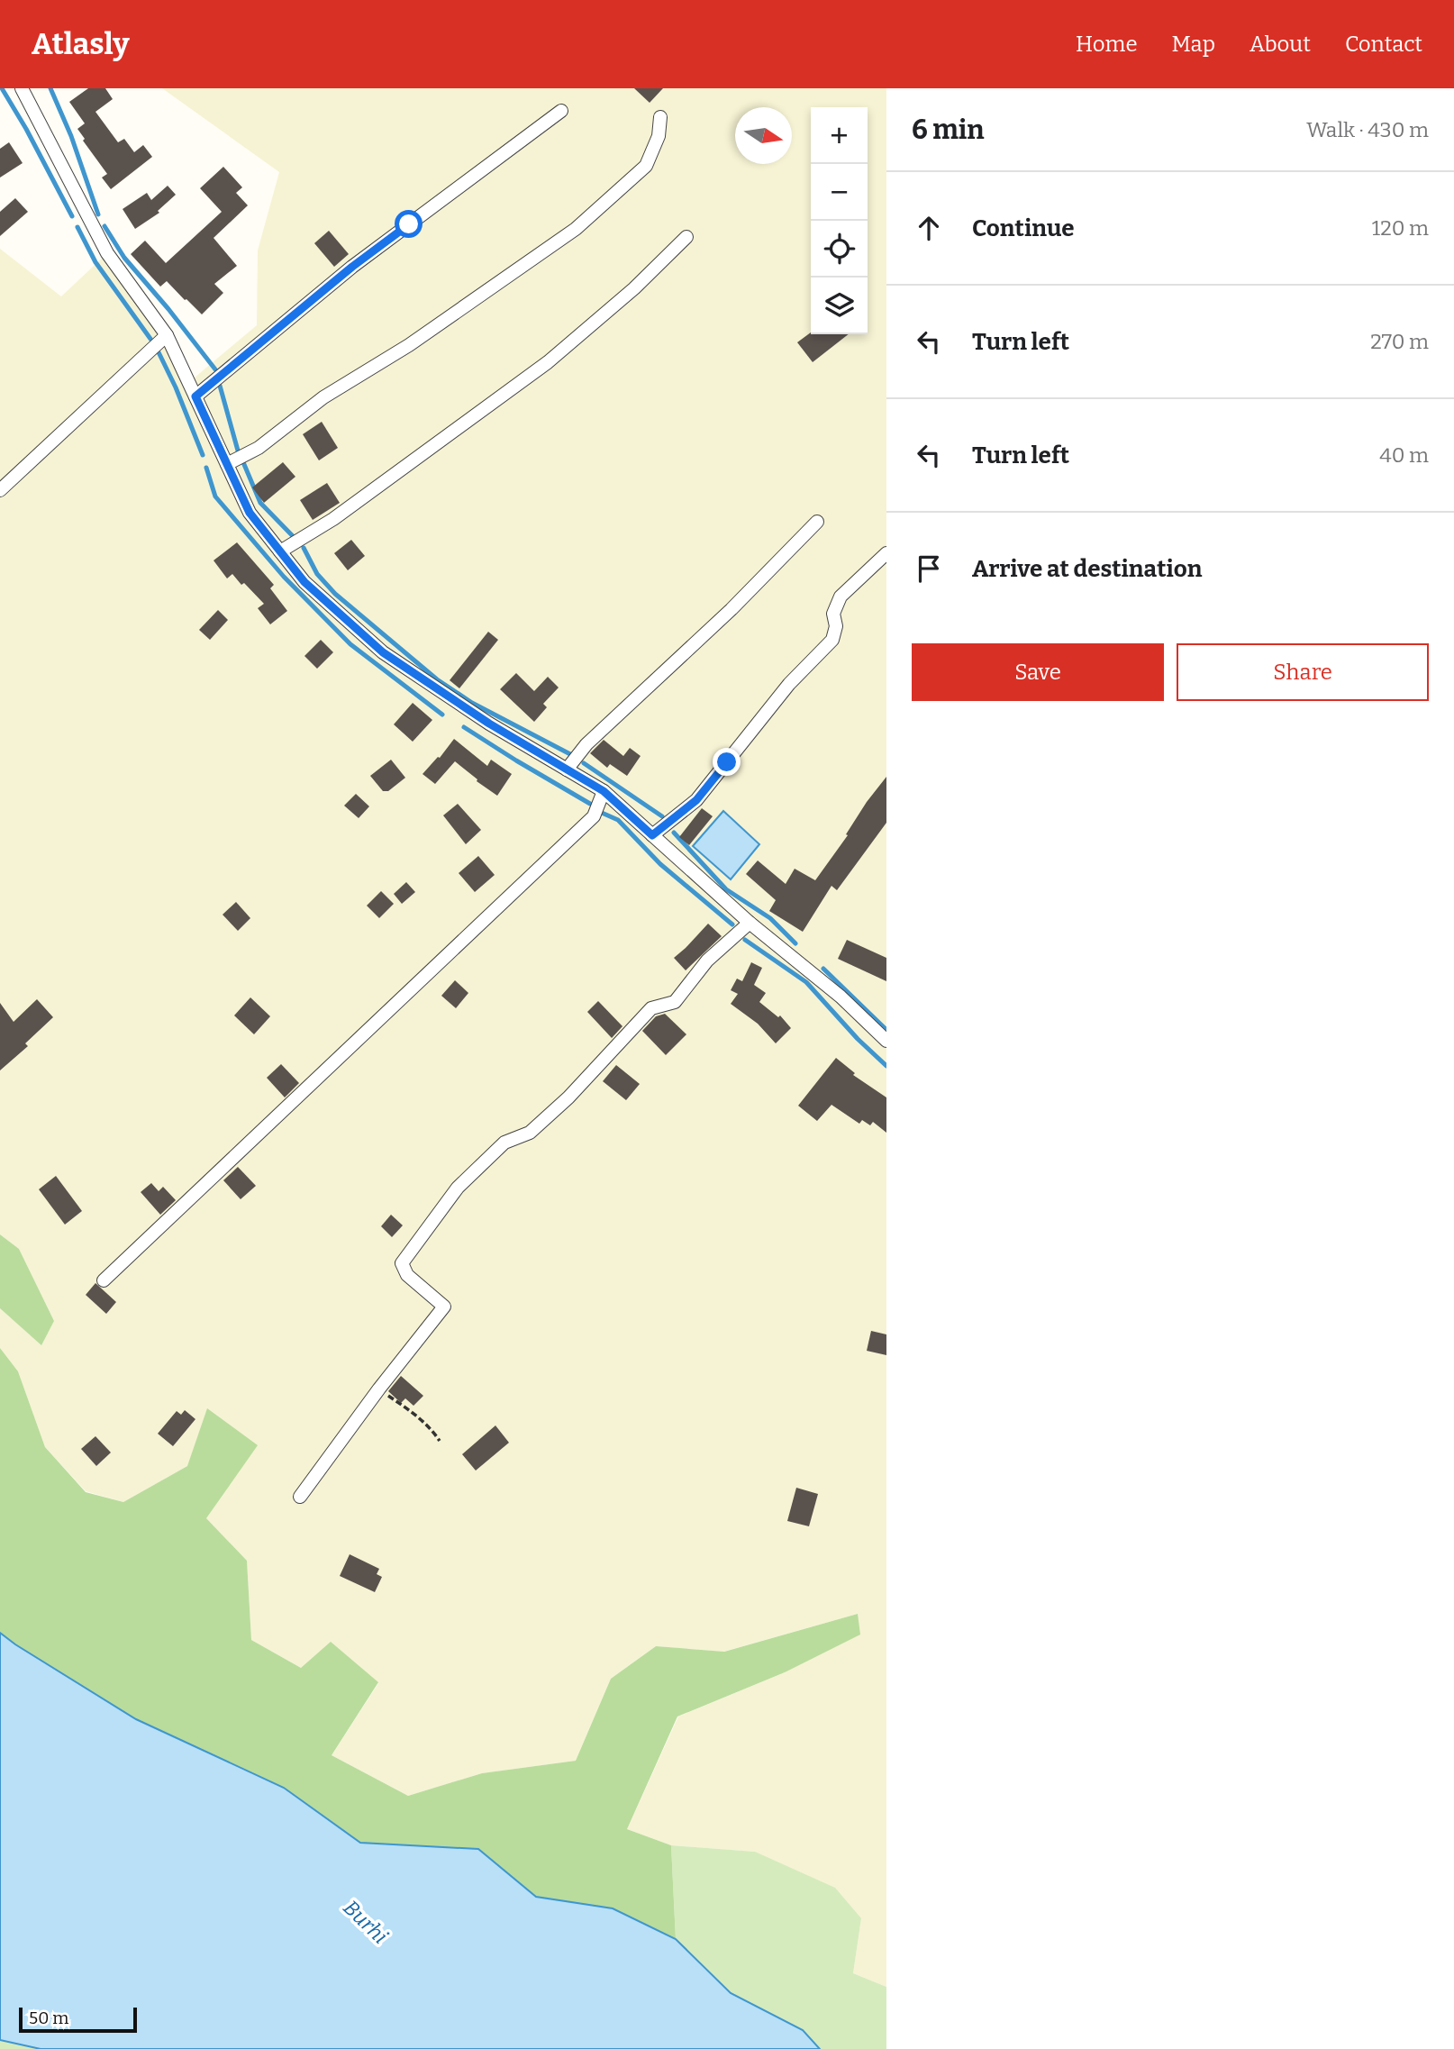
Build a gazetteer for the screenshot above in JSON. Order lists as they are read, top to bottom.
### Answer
{
  "water": ["Burhi"],
  "scale_bar": "50 m",
  "north": "right",
  "page": {
    "header": "Atlasly",
    "nav": [
      "Home",
      "Map",
      "About",
      "Contact"
    ],
    "heading": ["6 min", "Walk · 430 m"],
    "map_buttons": ["+", "−"],
    "list": [
      ["Continue", "120 m"],
      ["Turn left", "270 m"],
      ["Turn left", "40 m"],
      "Arrive at destination"
    ],
    "buttons": ["Save", "Share"],
    "scale": "50 m"
  }
}
